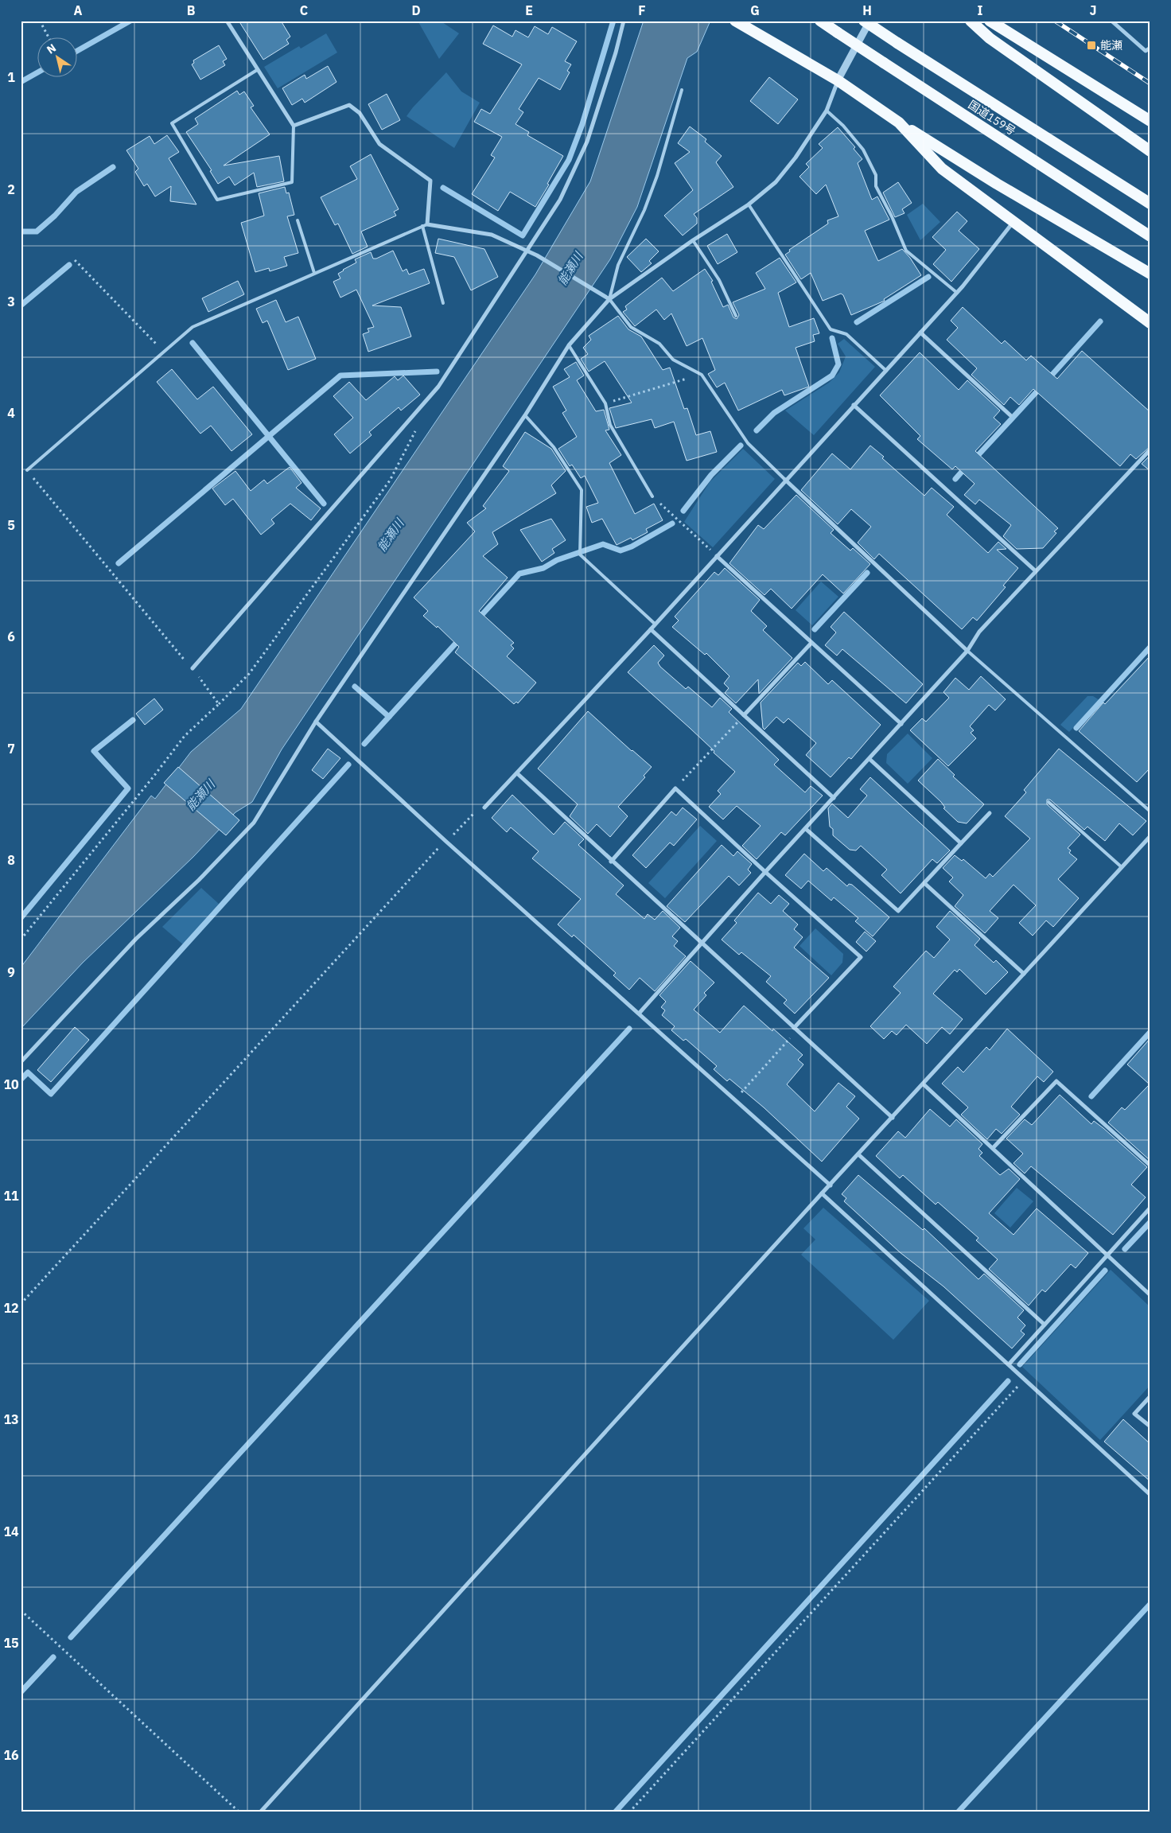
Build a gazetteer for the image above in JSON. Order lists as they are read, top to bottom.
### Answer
{
  "streets": {
    "highway": ["国道159号"]
  },
  "water": ["能瀬川"],
  "places": {
    "transit": ["能瀬"]
  },
  "north": "top left",
  "grid": {
    "columns": [
      "A",
      "B",
      "C",
      "D",
      "E",
      "F",
      "G",
      "H",
      "I",
      "J"
    ],
    "rows": [
      "1",
      "2",
      "3",
      "4",
      "5",
      "6",
      "7",
      "8",
      "9",
      "10",
      "11",
      "12",
      "13",
      "14",
      "15",
      "16"
    ]
  }
}
